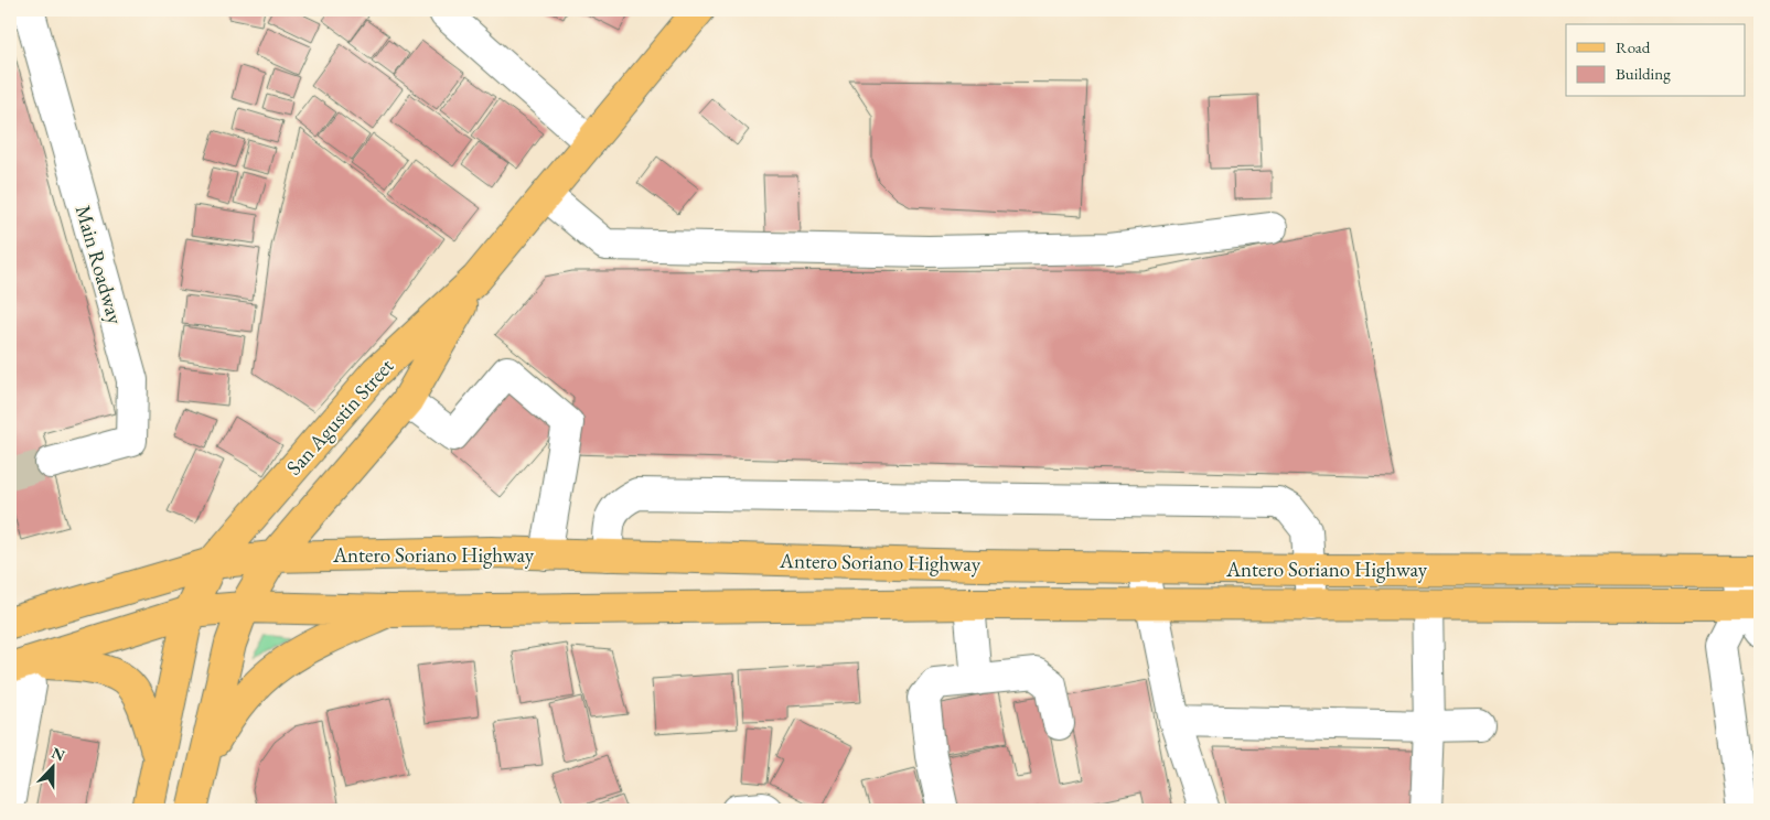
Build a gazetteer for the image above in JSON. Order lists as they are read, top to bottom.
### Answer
{
  "streets": {
    "main road": ["San Agustin Street", "Antero Soriano Highway"],
    "street": ["Main Roadway"]
  },
  "crossings": [
    ["San Agustin Street", "Antero Soriano Highway"]
  ],
  "legend": ["Road", "Building"],
  "north": "top"
}
